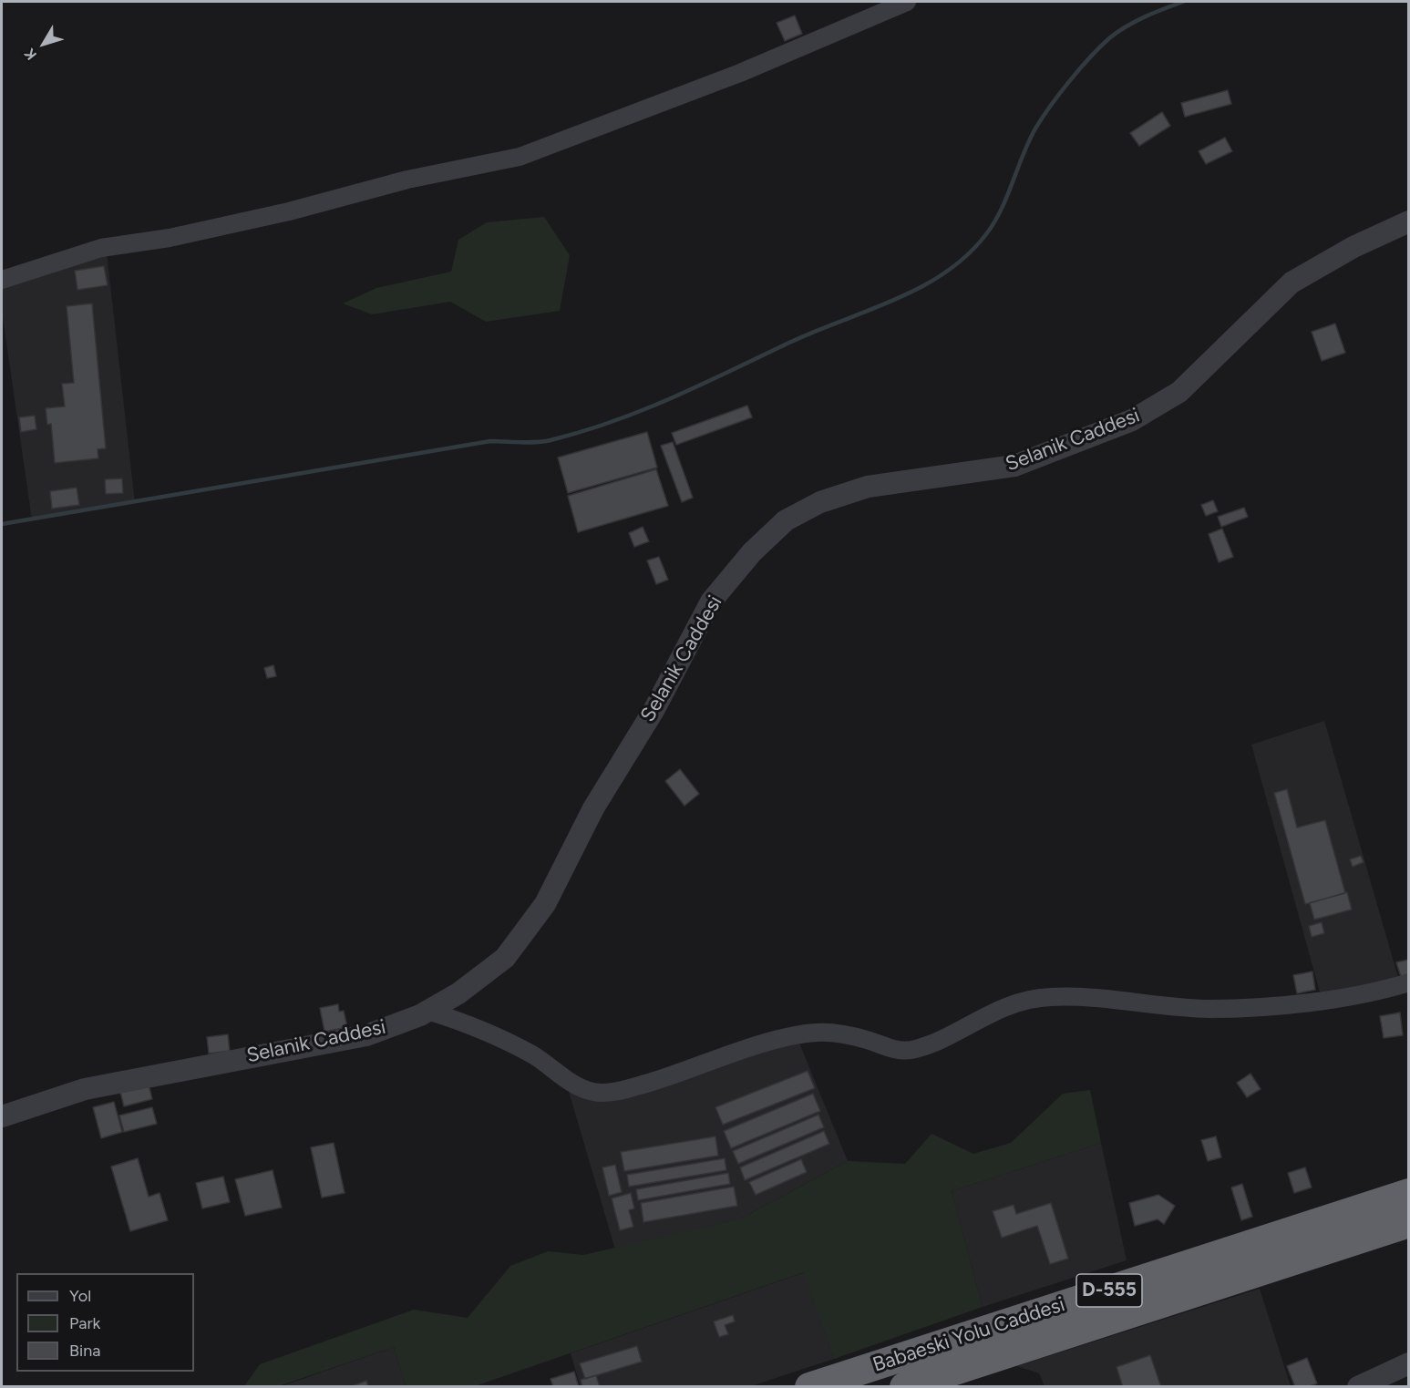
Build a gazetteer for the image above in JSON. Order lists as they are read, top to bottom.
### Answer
{
  "streets": {
    "highway": ["D-555", "Babaeski Yolu Caddesi"],
    "street": ["Selanik Caddesi"]
  },
  "legend": ["Yol", "Park", "Bina"],
  "north": "bottom left"
}
